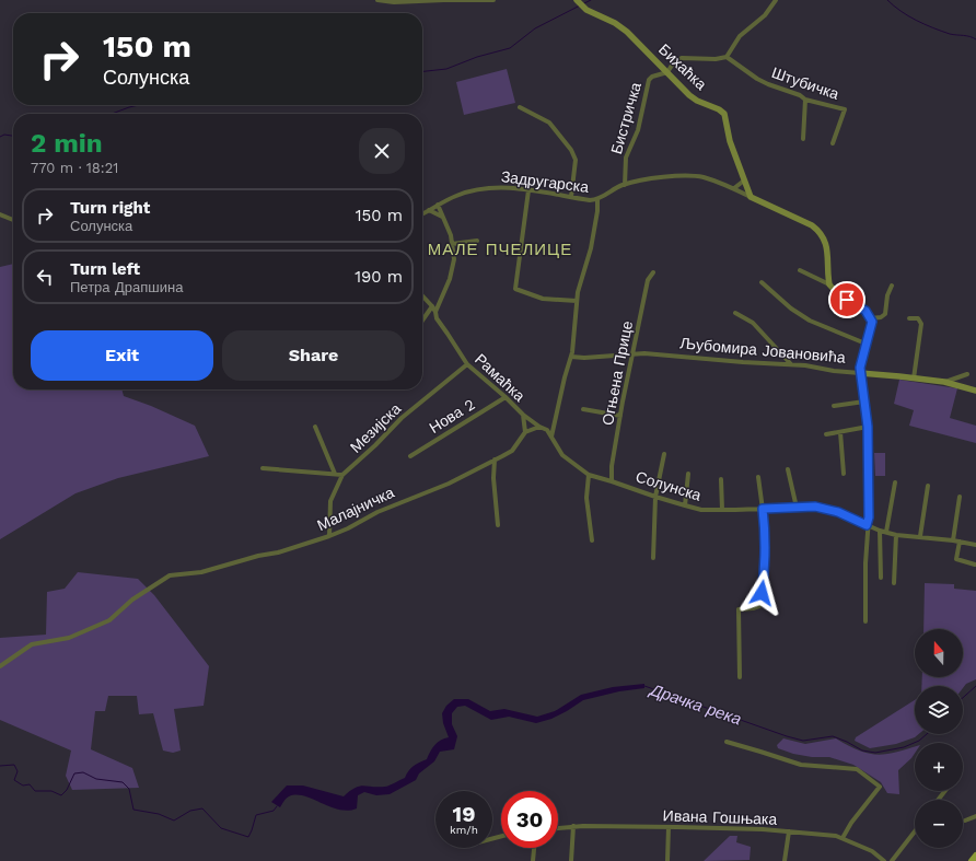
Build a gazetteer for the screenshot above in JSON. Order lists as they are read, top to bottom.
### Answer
{
  "streets": {
    "street": [
      "Бихаћка",
      "Штубичка",
      "Бистричка",
      "Задругарска",
      "Љубомира Јовановића",
      "Огњена Прице",
      "Рамаћка",
      "Нова 2",
      "Мезијска",
      "Солунска",
      "Малајничка",
      "Ивана Гошњака"
    ]
  },
  "crossings": [
    ["Бихаћка", "Бистричка"],
    ["Љубомира Јовановића", "Огњена Прице"],
    ["Огњена Прице", "Солунска"],
    ["Рамаћка", "Нова 2"],
    ["Рамаћка", "Мезијска"],
    ["Рамаћка", "Солунска"],
    ["Мезијска", "Малајничка"]
  ],
  "districts": ["МАЛЕ ПЧЕЛИЦЕ"],
  "water": ["Драчка река"],
  "north": "top",
  "page": {
    "turn": ["150 m", "Солунска"],
    "heading": ["2 min", "770 m · 18:21"],
    "list": [
      {
        "name": "Turn right",
        "note": "Солунска",
        "value": "150 m"
      },
      {
        "name": "Turn left",
        "note": "Петра Драпшина",
        "value": "190 m"
      }
    ],
    "buttons": ["Exit", "Share"],
    "map_buttons": ["+", "−"],
    "speed": "19 km/h",
    "limit": "30"
  }
}
